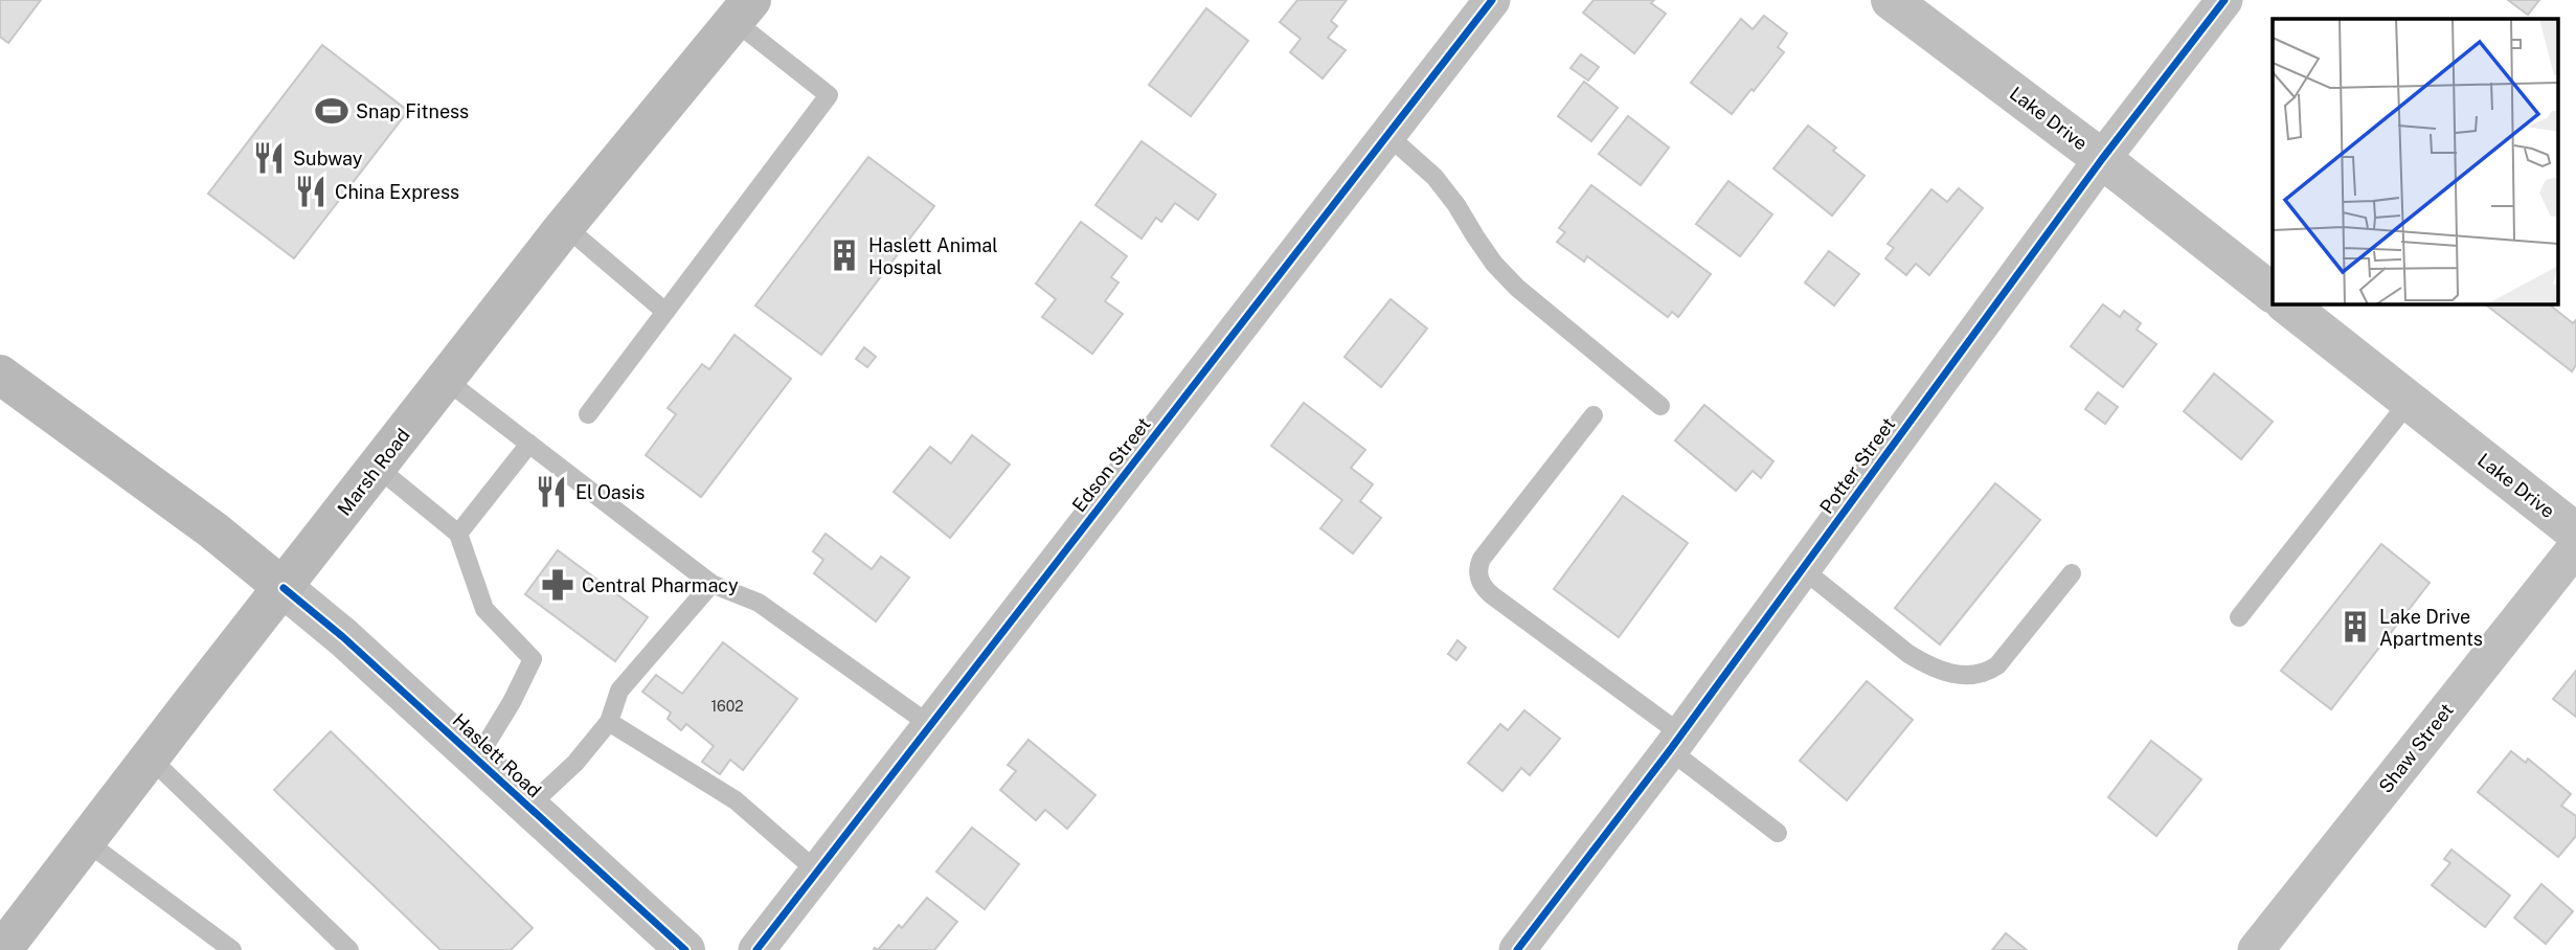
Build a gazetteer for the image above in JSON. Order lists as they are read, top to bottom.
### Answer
{
  "streets": {
    "main road": ["Marsh Road", "Haslett Road"],
    "street": [
      "Lake Drive",
      "Edson Street",
      "Potter Street",
      "Shaw Street"
    ]
  },
  "crossings": [
    ["Lake Drive", "Potter Street"],
    ["Marsh Road", "Haslett Road"]
  ],
  "places": {
    "sports": ["Snap Fitness"],
    "restaurant": ["Subway", "China Express", "El Oasis"],
    "building": ["Haslett Animal Hospital", "Lake Drive Apartments"],
    "pharmacy": ["Central Pharmacy"]
  },
  "house_numbers": ["1602"]
}
